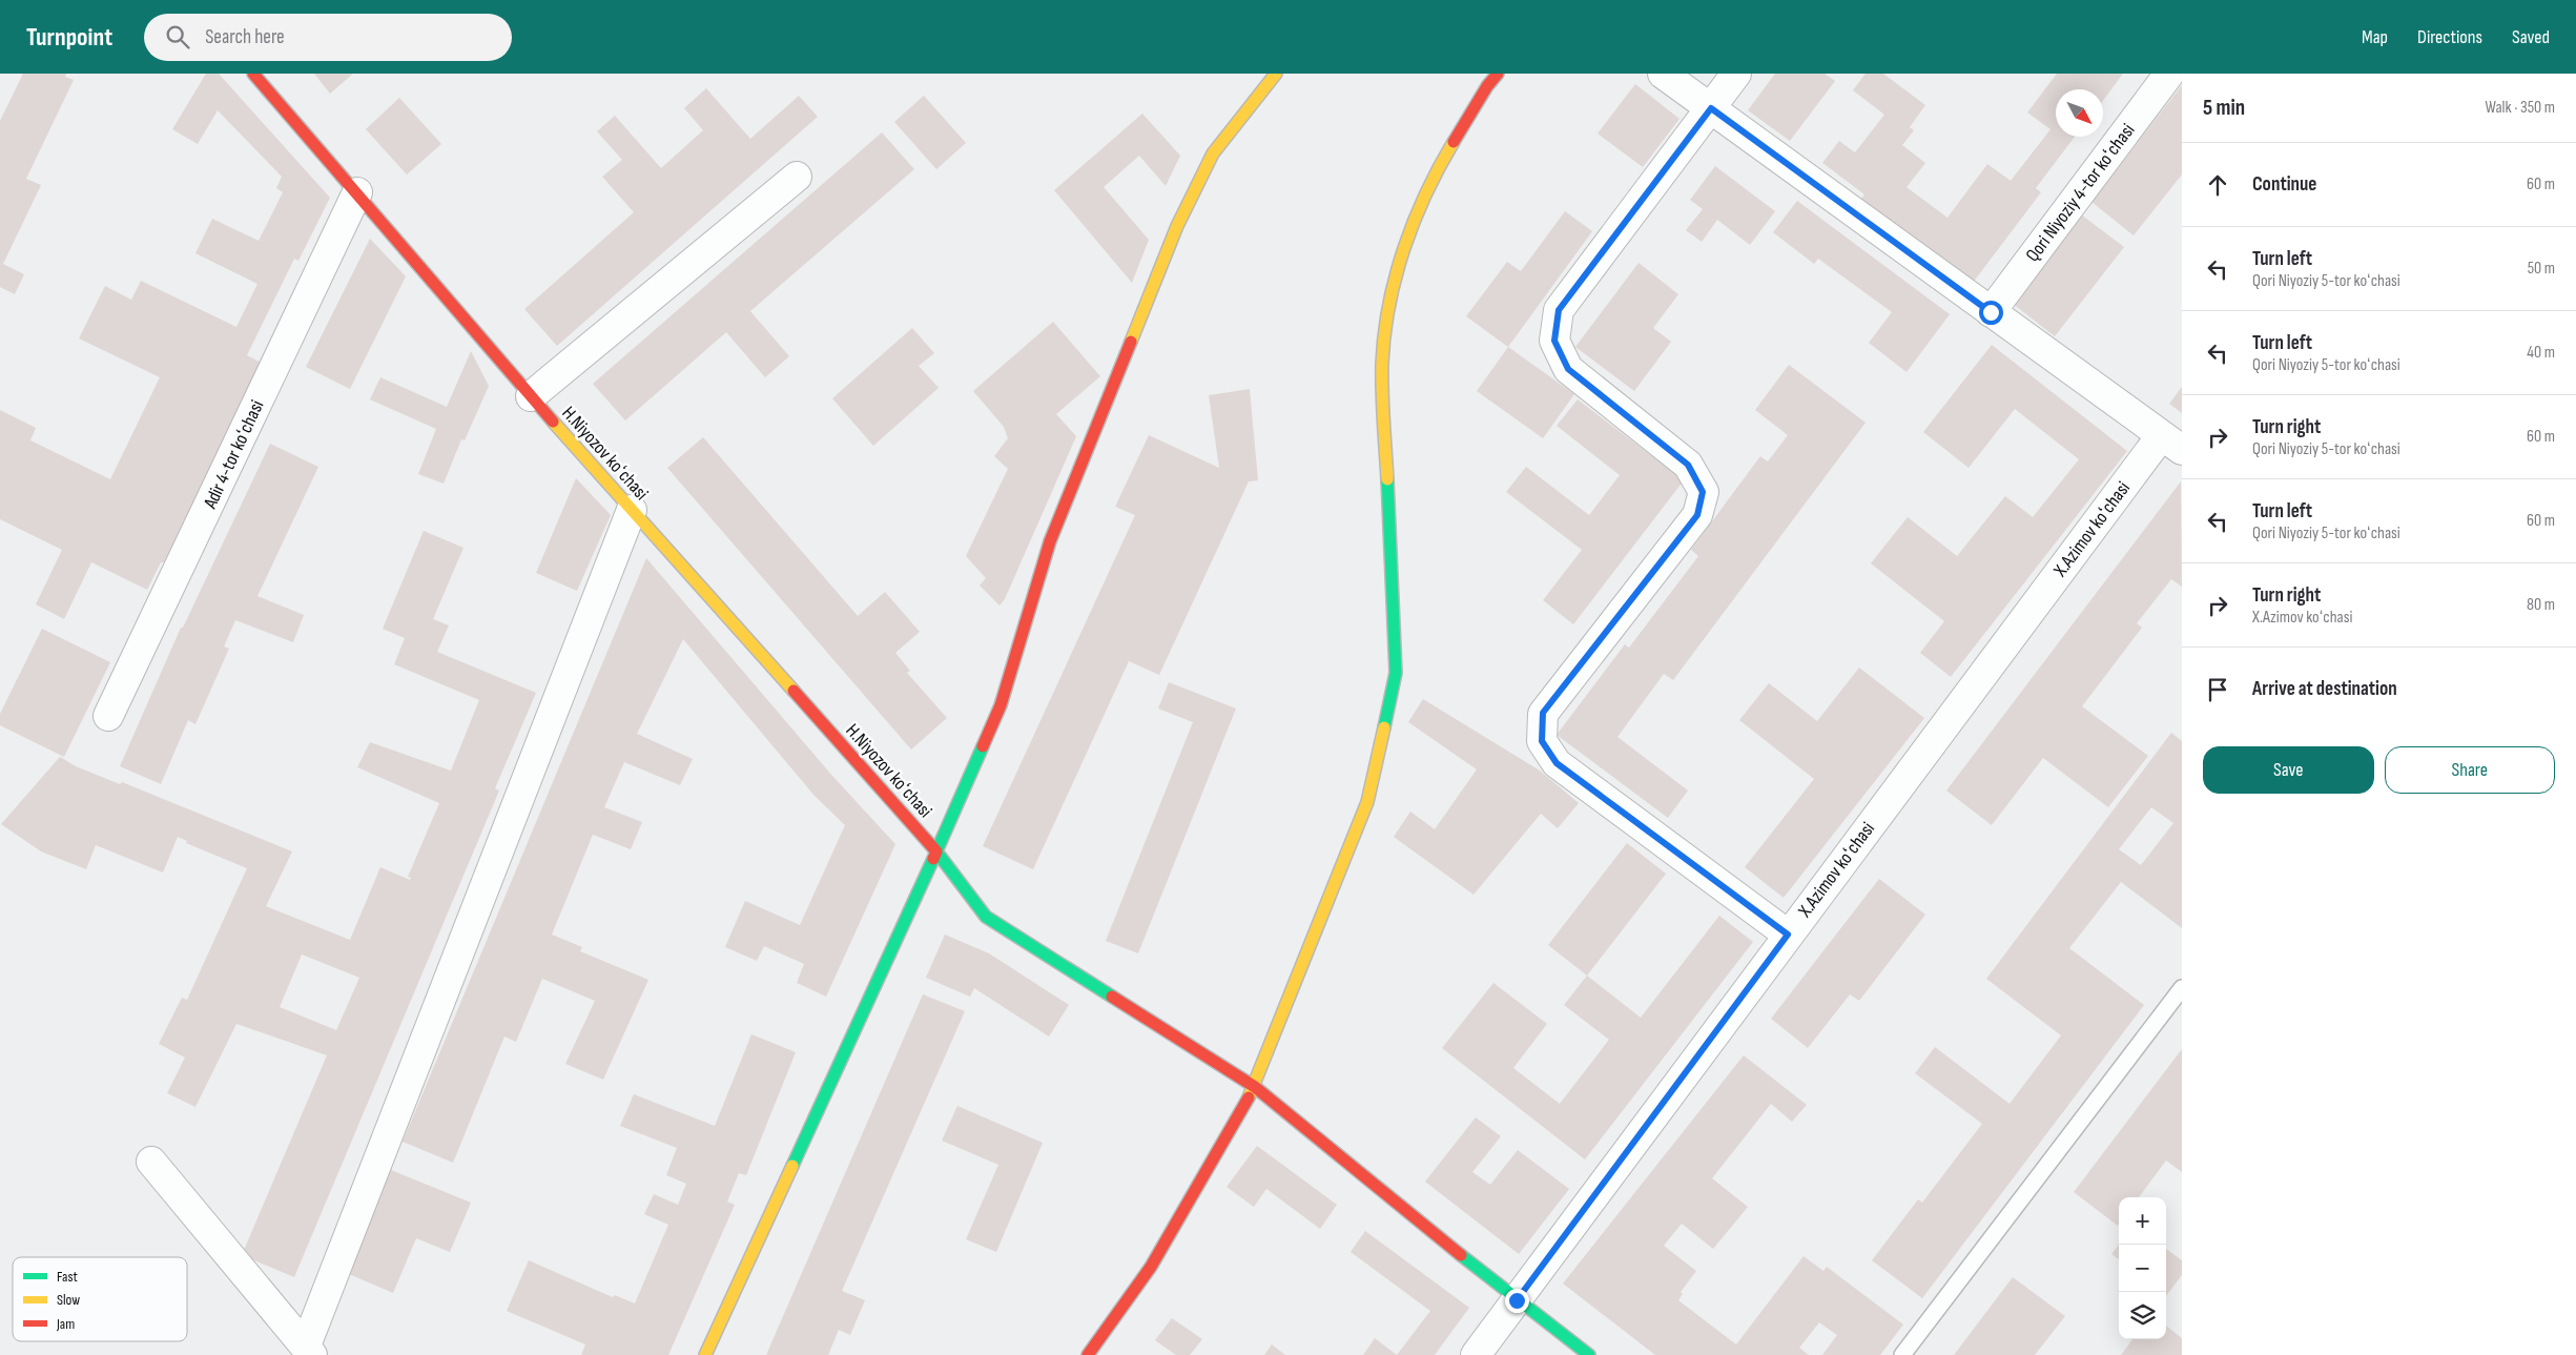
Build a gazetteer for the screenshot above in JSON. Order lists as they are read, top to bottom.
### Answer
{
  "streets": {
    "street": [
      "Qori Niyoziy 4-tor koʻchasi",
      "H.Niyozov koʻchasi",
      "Adir 4-tor koʻchasi",
      "X.Azimov koʻchasi"
    ]
  },
  "crossings": [
    ["H.Niyozov koʻchasi", "Adir 4-tor koʻchasi"],
    ["H.Niyozov koʻchasi", "X.Azimov koʻchasi"]
  ],
  "legend": ["Fast", "Slow", "Jam"],
  "north": "bottom right",
  "page": {
    "header": "Turnpoint",
    "search": "Search here",
    "nav": ["Map", "Directions", "Saved"],
    "heading": ["5 min", "Walk · 350 m"],
    "list": [
      ["Continue", "60 m"],
      ["Turn left", "Qori Niyoziy 5-tor koʻchasi", "50 m"],
      ["Turn left", "Qori Niyoziy 5-tor koʻchasi", "40 m"],
      ["Turn right", "Qori Niyoziy 5-tor koʻchasi", "60 m"],
      ["Turn left", "Qori Niyoziy 5-tor koʻchasi", "60 m"],
      ["Turn right", "X.Azimov koʻchasi", "80 m"],
      "Arrive at destination"
    ],
    "buttons": ["Save", "Share"],
    "map_buttons": ["+", "−"]
  }
}
